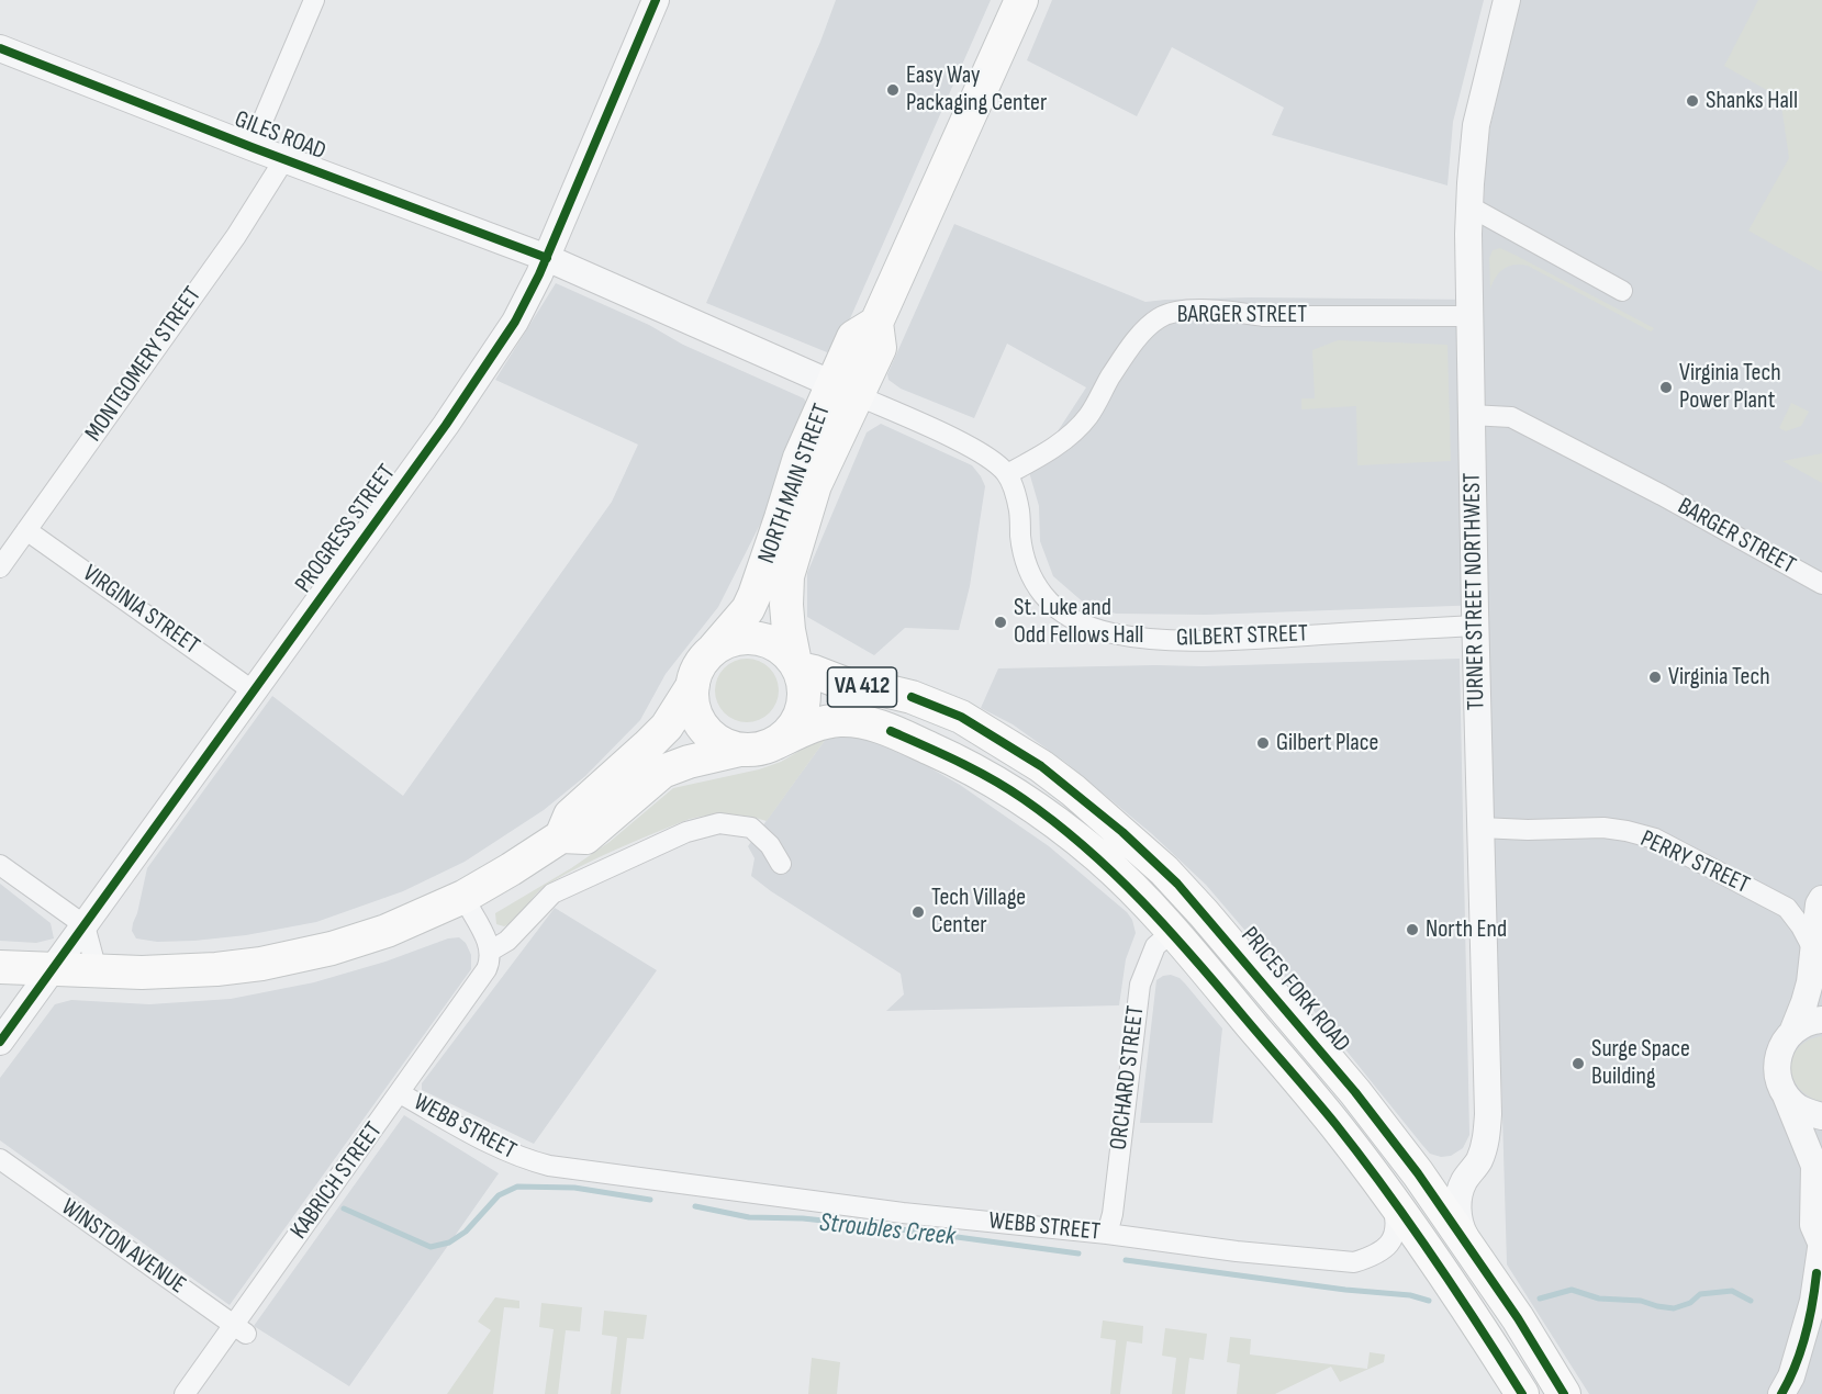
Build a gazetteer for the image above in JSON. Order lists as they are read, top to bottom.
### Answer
{
  "streets": {
    "main road": ["NORTH MAIN STREET", "VA 412", "PRICES FORK ROAD"],
    "street": [
      "GILES ROAD",
      "BARGER STREET",
      "MONTGOMERY STREET",
      "PROGRESS STREET",
      "TURNER STREET NORTHWEST",
      "VIRGINIA STREET",
      "GILBERT STREET",
      "PERRY STREET",
      "ORCHARD STREET",
      "WEBB STREET",
      "KABRICH STREET",
      "WINSTON AVENUE"
    ]
  },
  "crossings": [
    ["GILES ROAD", "MONTGOMERY STREET"],
    ["GILES ROAD", "NORTH MAIN STREET"],
    ["GILES ROAD", "PROGRESS STREET"],
    ["BARGER STREET", "TURNER STREET NORTHWEST"],
    ["BARGER STREET", "GILBERT STREET"],
    ["MONTGOMERY STREET", "VIRGINIA STREET"],
    ["NORTH MAIN STREET", "VA 412"],
    ["NORTH MAIN STREET", "PRICES FORK ROAD"],
    ["PROGRESS STREET", "VIRGINIA STREET"],
    ["TURNER STREET NORTHWEST", "GILBERT STREET"],
    ["TURNER STREET NORTHWEST", "PERRY STREET"],
    ["TURNER STREET NORTHWEST", "PRICES FORK ROAD"],
    ["VA 412", "PRICES FORK ROAD"],
    ["VA 412", "ORCHARD STREET"],
    ["VA 412", "WEBB STREET"],
    ["ORCHARD STREET", "WEBB STREET"],
    ["WEBB STREET", "KABRICH STREET"],
    ["KABRICH STREET", "WINSTON AVENUE"]
  ],
  "water": ["Stroubles Creek"],
  "places": [
    "Easy Way Packaging Center",
    "Shanks Hall",
    "Virginia Tech Power Plant",
    "St. Luke and Odd Fellows Hall",
    "Virginia Tech",
    "Gilbert Place",
    "Tech Village Center",
    "North End",
    "Surge Space Building"
  ]
}
